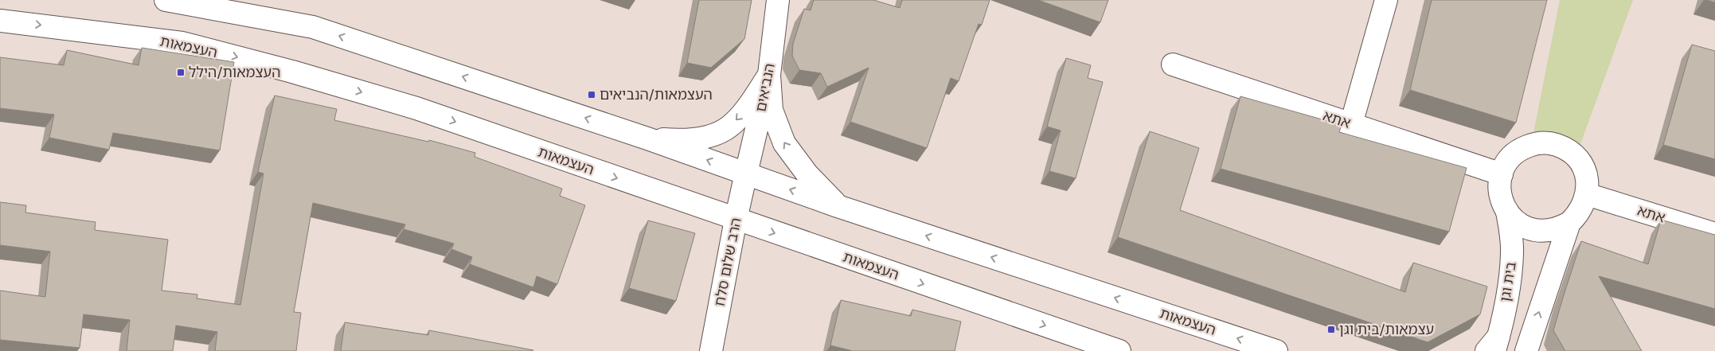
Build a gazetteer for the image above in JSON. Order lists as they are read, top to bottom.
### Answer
{
  "streets": {
    "main road": [
      "העצמאות",
      "הנביאים",
      "אתא",
      "הרב שלום סלח",
      "בית וגן"
    ]
  },
  "crossings": [
    ["העצמאות", "הנביאים"],
    ["העצמאות", "הרב שלום סלח"],
    ["הנביאים", "הרב שלום סלח"],
    ["אתא", "בית וגן"]
  ],
  "places": {
    "transit": ["העצמאות/הילל", "העצמאות/הנביאים", "עצמאות/בית וגן"]
  }
}
